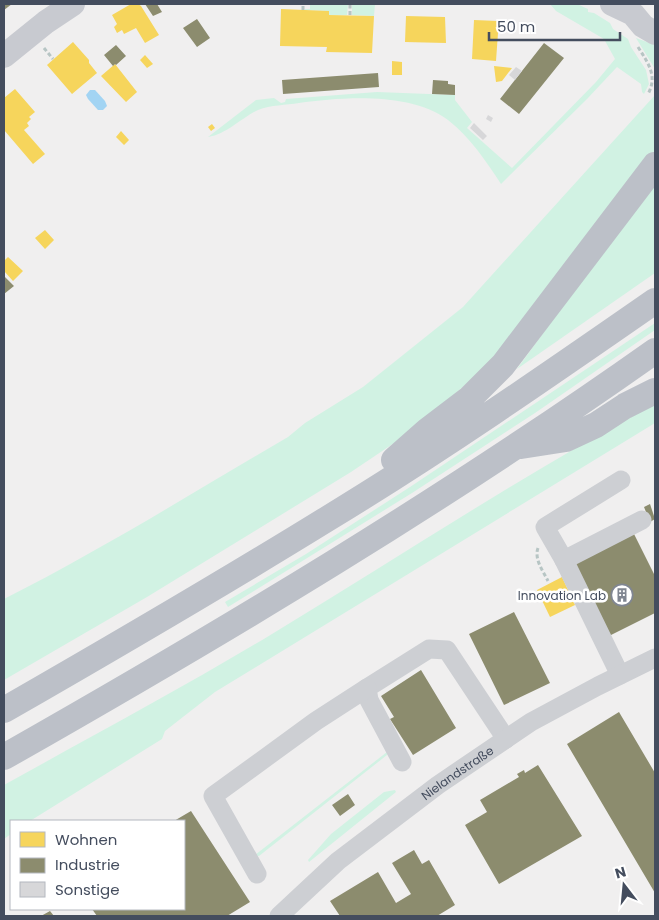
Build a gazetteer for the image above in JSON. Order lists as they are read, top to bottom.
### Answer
{
  "streets": {
    "street": ["Nielandstraße"]
  },
  "places": {
    "building": ["Innovation Lab"]
  },
  "legend": ["Wohnen", "Industrie", "Sonstige"],
  "scale_bar": "50 m",
  "north": "top"
}
